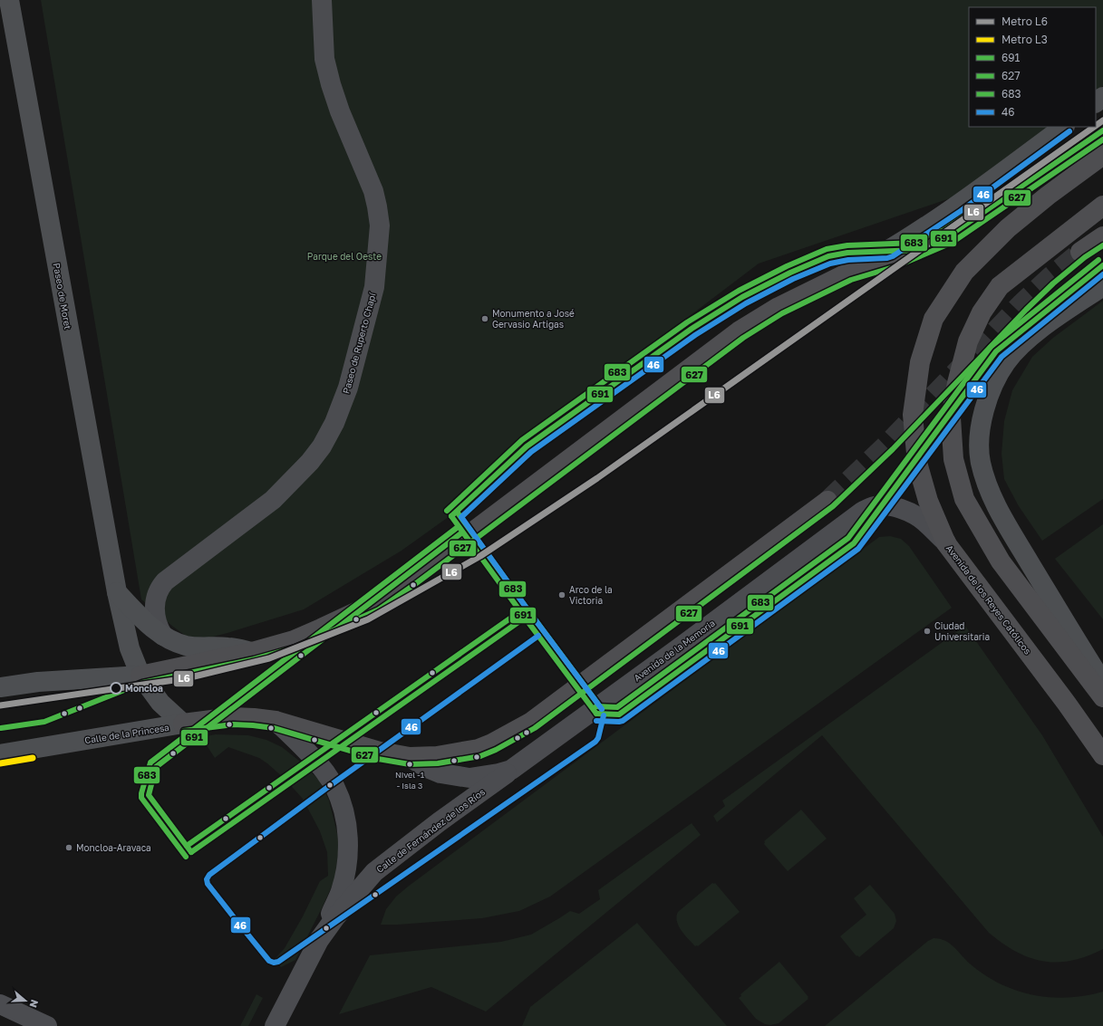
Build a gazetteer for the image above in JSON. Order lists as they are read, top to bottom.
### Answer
{
  "streets": {
    "highway": ["Avenida de los Reyes Católicos", "Avenida de la Memoria", "Calle de la Princesa"],
    "main road": ["Paseo de Moret"],
    "street": ["Paseo de Ruperto Chapí", "Calle de Fernández de los Ríos"]
  },
  "crossings": [
    ["Paseo de Moret", "Calle de la Princesa"],
    ["Avenida de los Reyes Católicos", "Avenida de la Memoria"],
    ["Avenida de la Memoria", "Calle de la Princesa"],
    ["Avenida de la Memoria", "Calle de Fernández de los Ríos"]
  ],
  "parks": ["Parque del Oeste"],
  "places": [
    "Monumento a José Gervasio Artigas",
    "Arco de la Victoria",
    "Ciudad Universitaria",
    "Moncloa",
    "Nivel -1 - Isla 3",
    "Moncloa-Aravaca"
  ],
  "lines": [
    "metro line L6",
    "transit line 683",
    "transit line 691",
    "transit line 46",
    "transit line 627",
    "metro line L3"
  ],
  "legend": [
    "Metro L6",
    "Metro L3",
    "691",
    "627",
    "683",
    "46"
  ],
  "north": "right"
}
